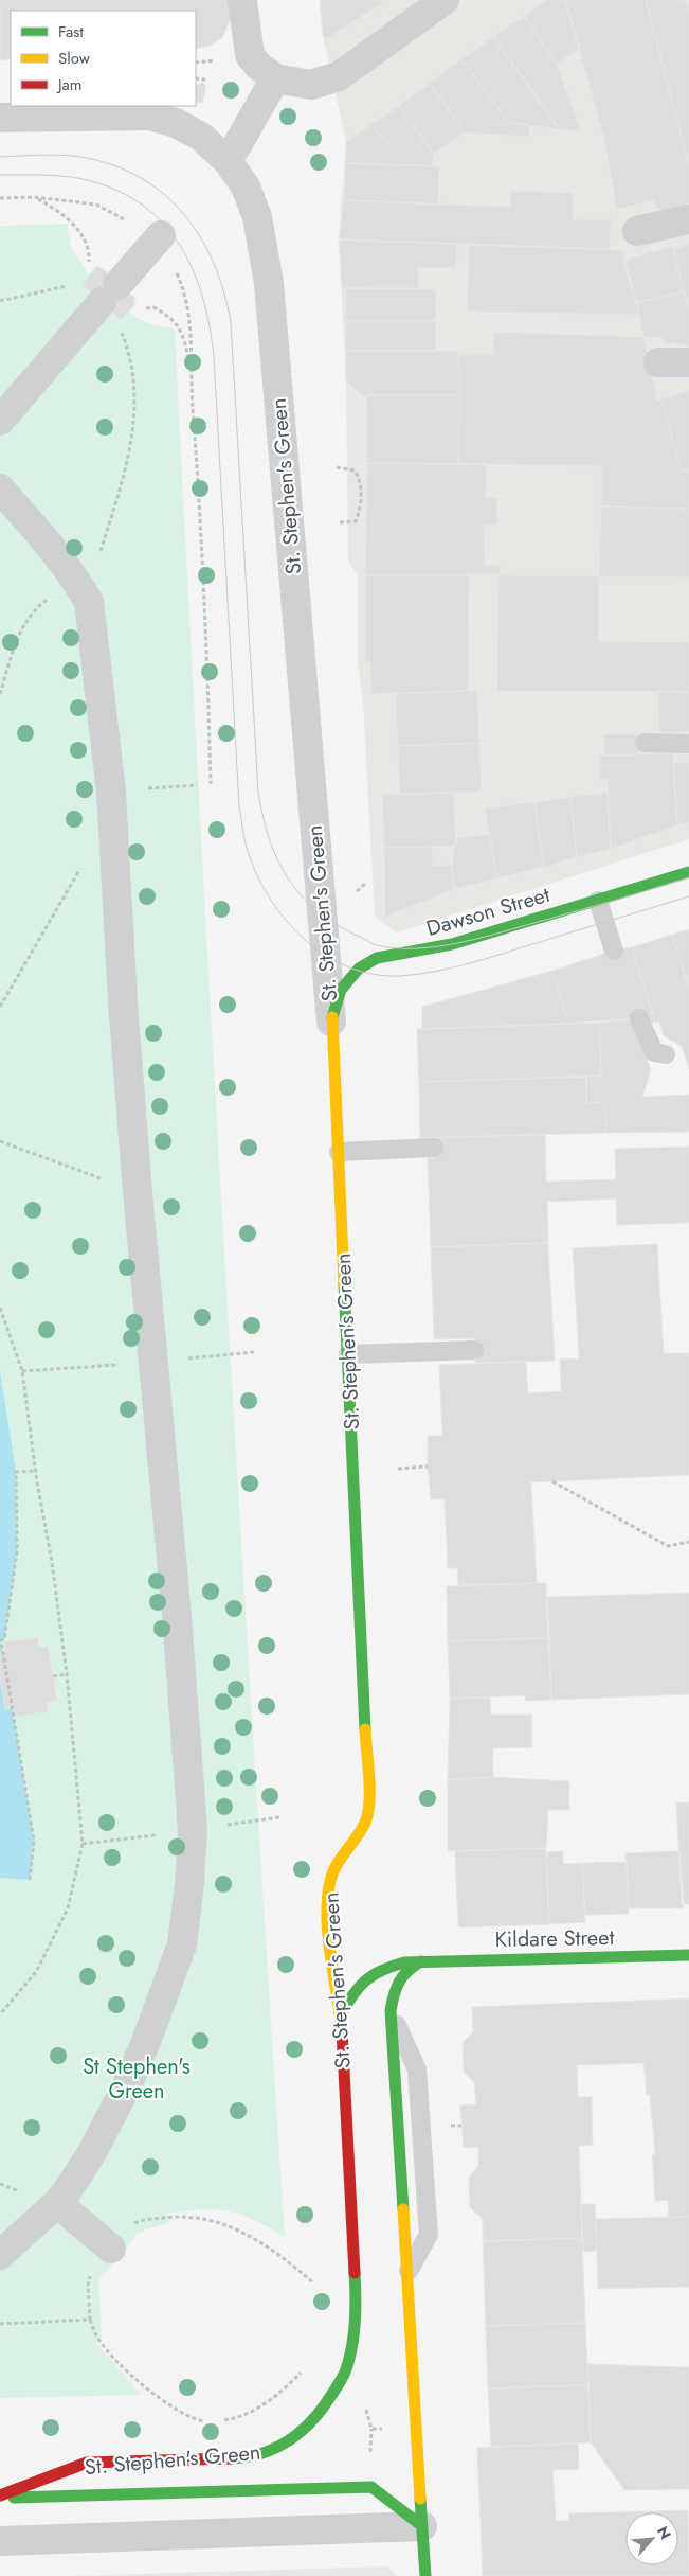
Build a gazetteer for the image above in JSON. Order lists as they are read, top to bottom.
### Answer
{
  "streets": {
    "main road": ["St. Stephen's Green", "Dawson Street", "Kildare Street"]
  },
  "crossings": [
    ["St. Stephen's Green", "Dawson Street"],
    ["St. Stephen's Green", "Kildare Street"]
  ],
  "parks": ["St Stephen's Green"],
  "legend": ["Fast", "Slow", "Jam"],
  "north": "top right"
}
